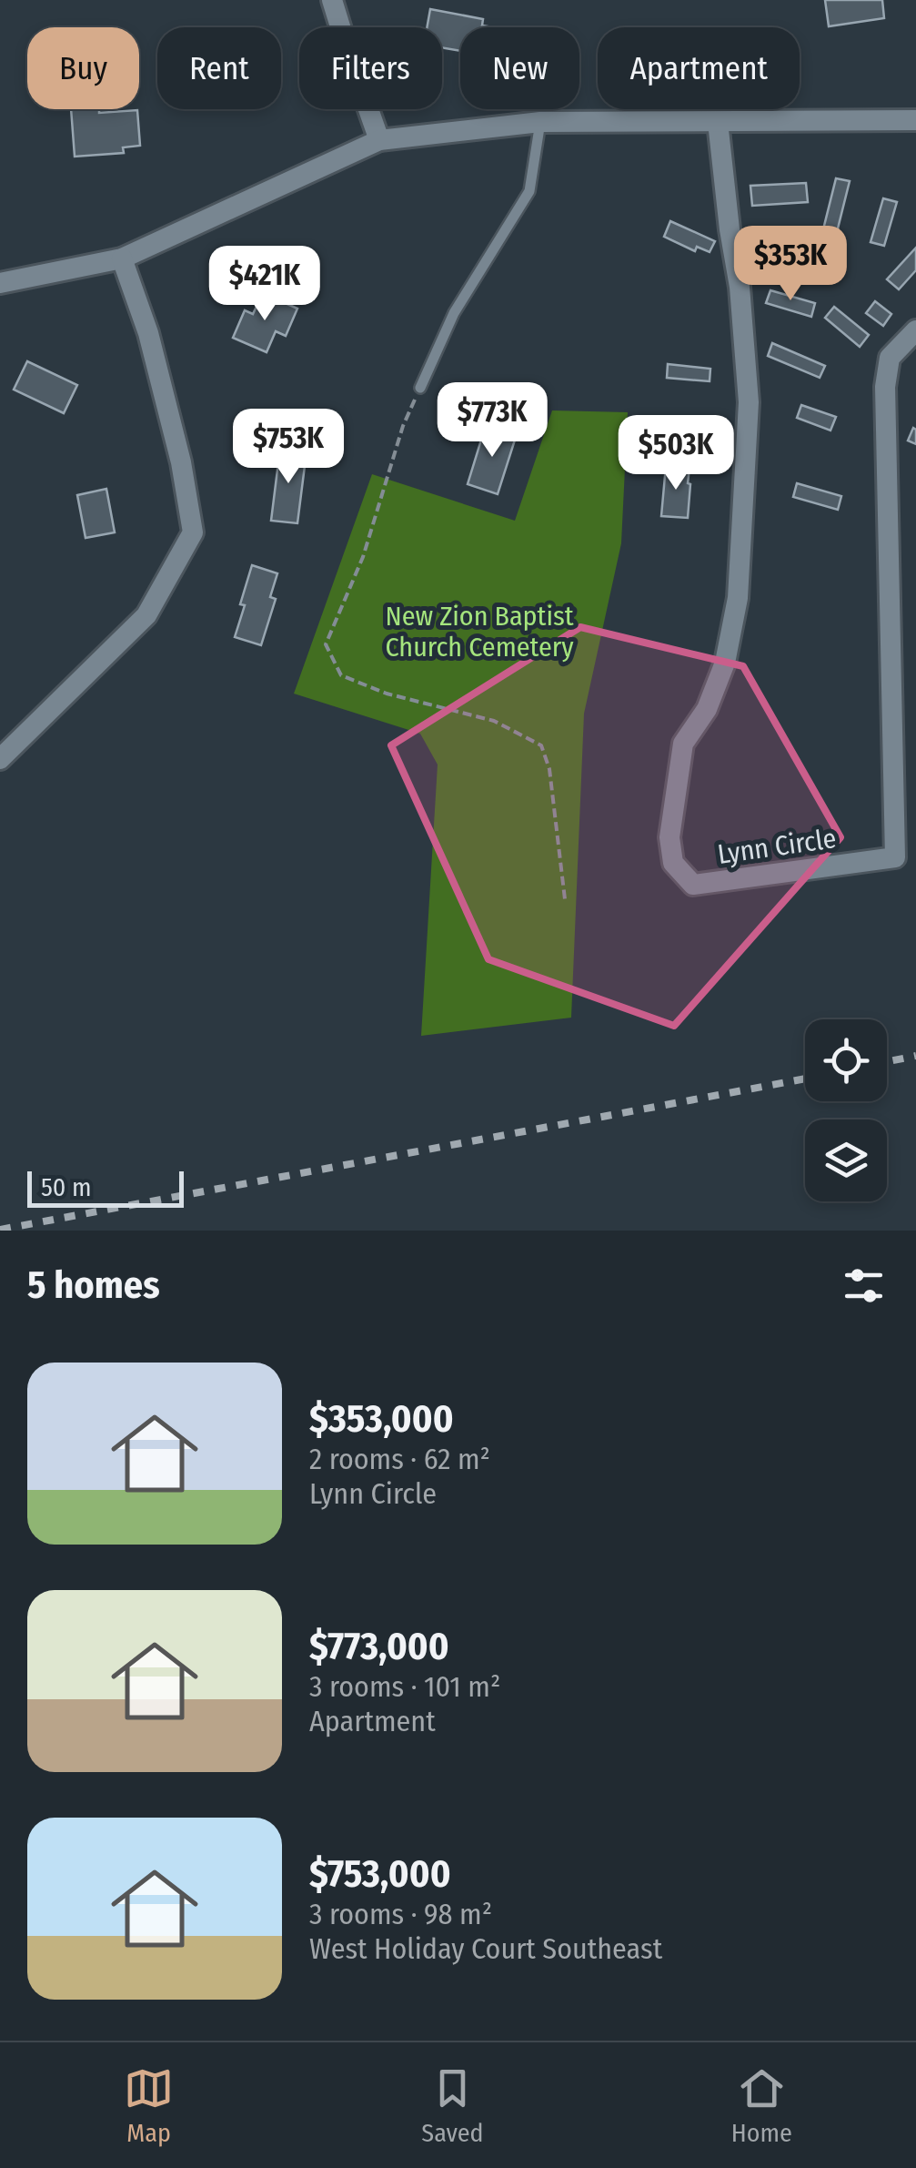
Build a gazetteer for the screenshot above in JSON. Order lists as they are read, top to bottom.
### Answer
{
  "streets": {
    "street": ["Lynn Circle"]
  },
  "parks": ["New Zion Baptist Church Cemetery"],
  "scale_bar": "50 m",
  "page": {
    "chip": [
      "Buy",
      "Rent",
      "Filters",
      "New",
      "Apartment"
    ],
    "price": [
      "$353K",
      "$421K",
      "$773K",
      "$753K",
      "$503K"
    ],
    "scale": "50 m",
    "heading": "5 homes",
    "list": [
      {
        "name": "$353,000",
        "note": "2 rooms · 62 m² · Lynn Circle"
      },
      {
        "name": "$773,000",
        "note": "3 rooms · 101 m² · Apartment"
      },
      {
        "name": "$753,000",
        "note": "3 rooms · 98 m² · West Holiday Court Southeast"
      }
    ],
    "tabs": ["Map", "Saved", "Home"]
  }
}
